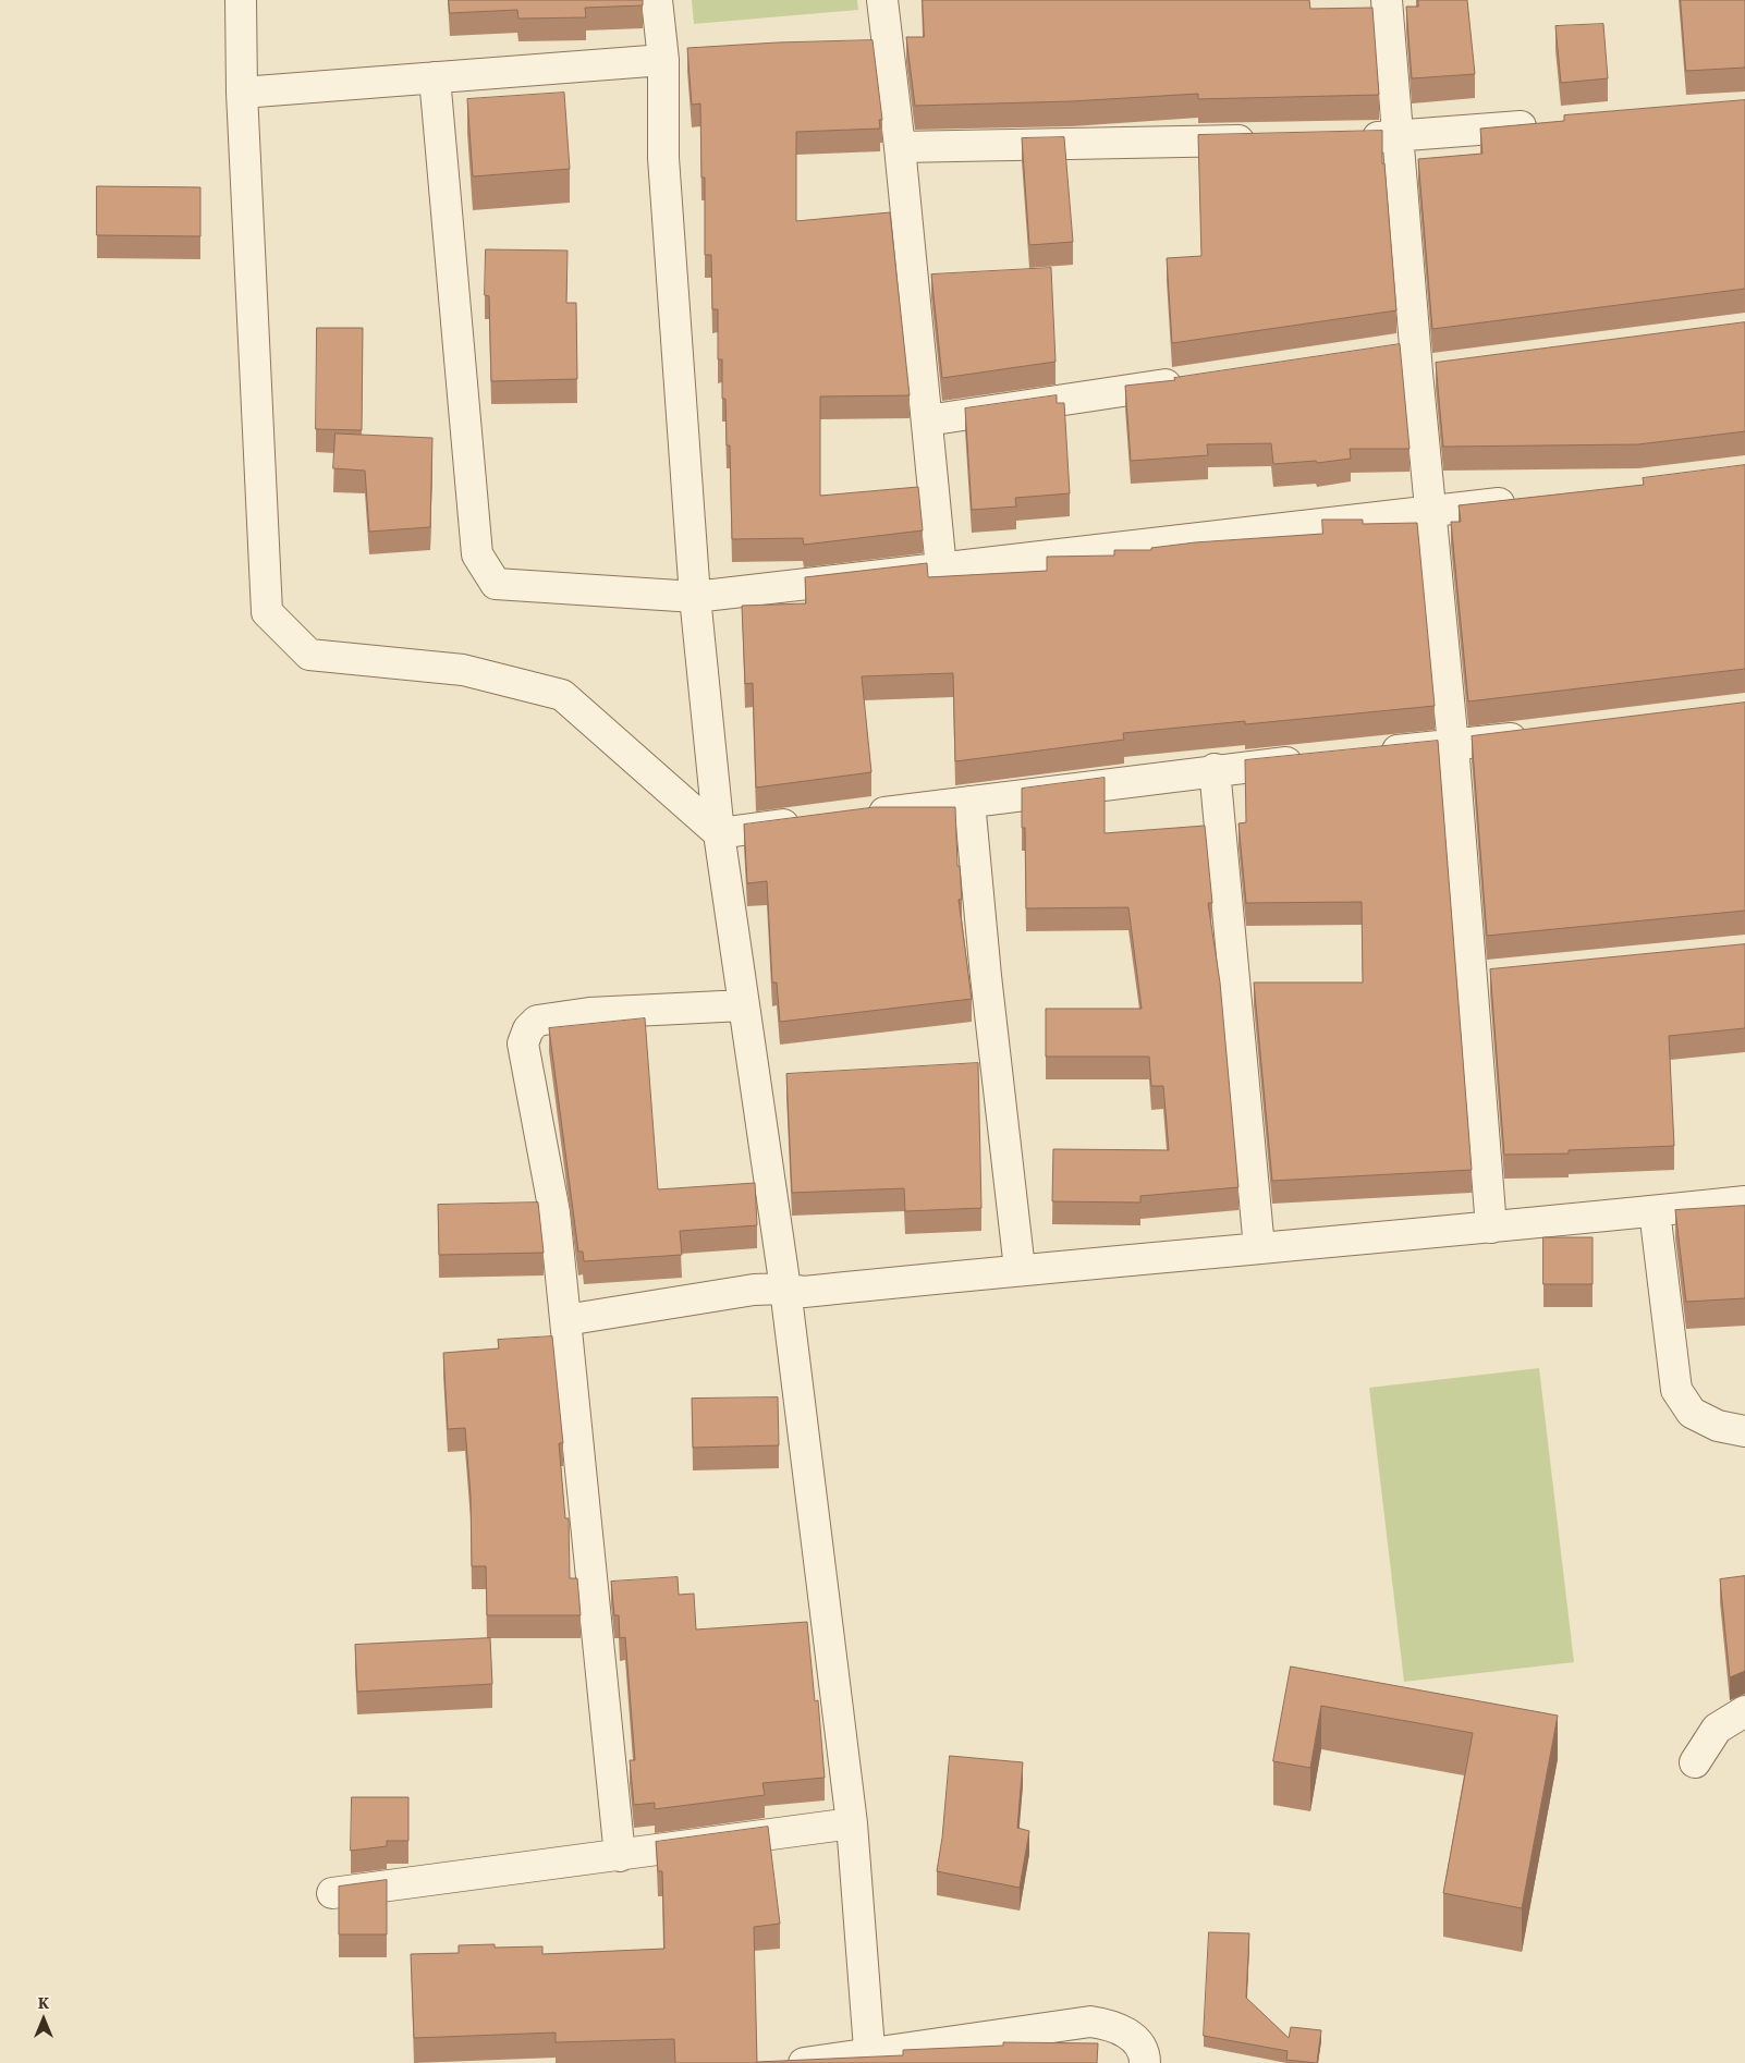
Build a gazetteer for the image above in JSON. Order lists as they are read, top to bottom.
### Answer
{
  "north": "top"
}
